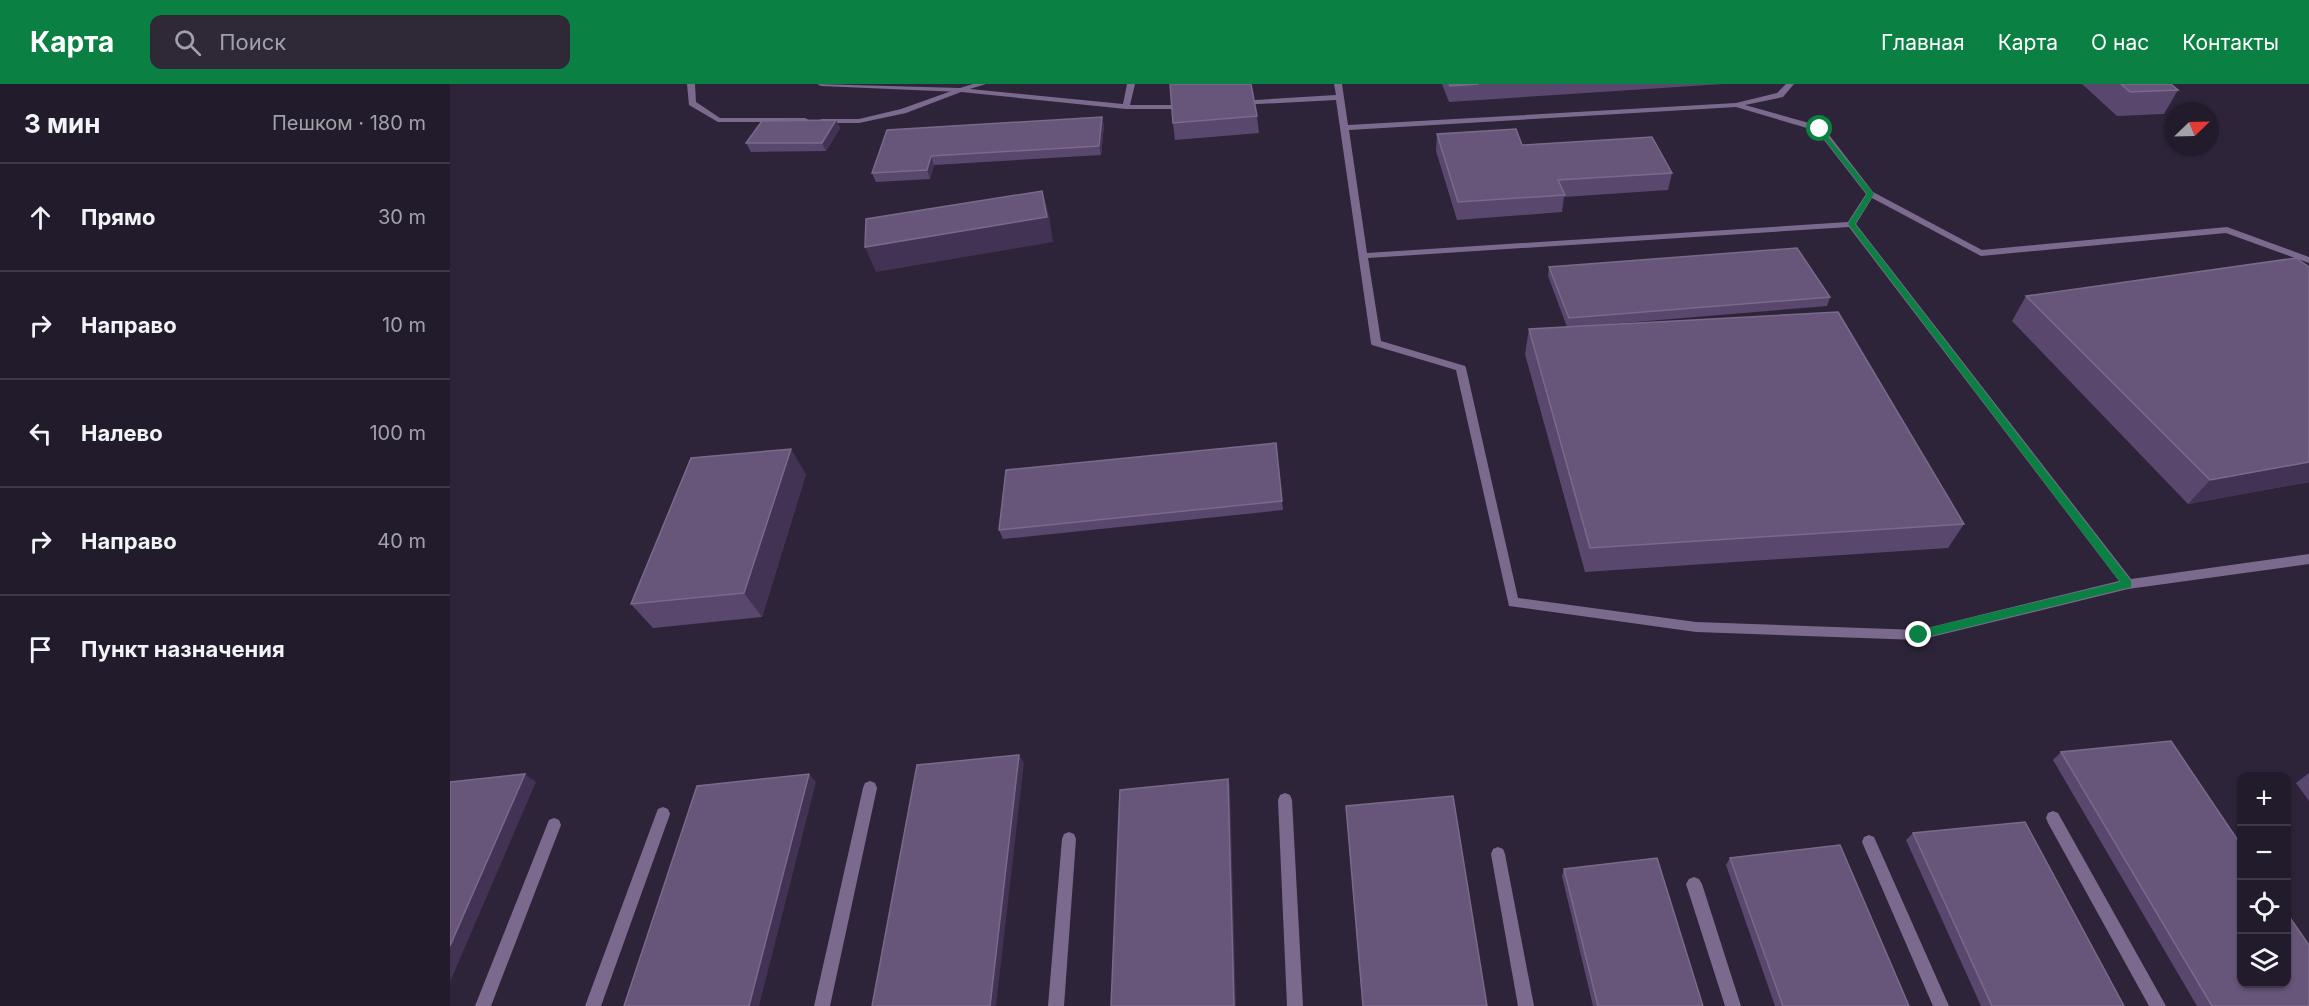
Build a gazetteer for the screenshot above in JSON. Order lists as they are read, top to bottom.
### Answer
{
  "north": "top right",
  "page": {
    "header": "Карта",
    "search": "Поиск",
    "nav": [
      "Главная",
      "Карта",
      "О нас",
      "Контакты"
    ],
    "heading": ["3 мин", "Пешком · 180 m"],
    "list": [
      ["Прямо", "30 m"],
      ["Направо", "10 m"],
      ["Налево", "100 m"],
      ["Направо", "40 m"],
      "Пункт назначения"
    ],
    "map_buttons": ["+", "−"]
  }
}
